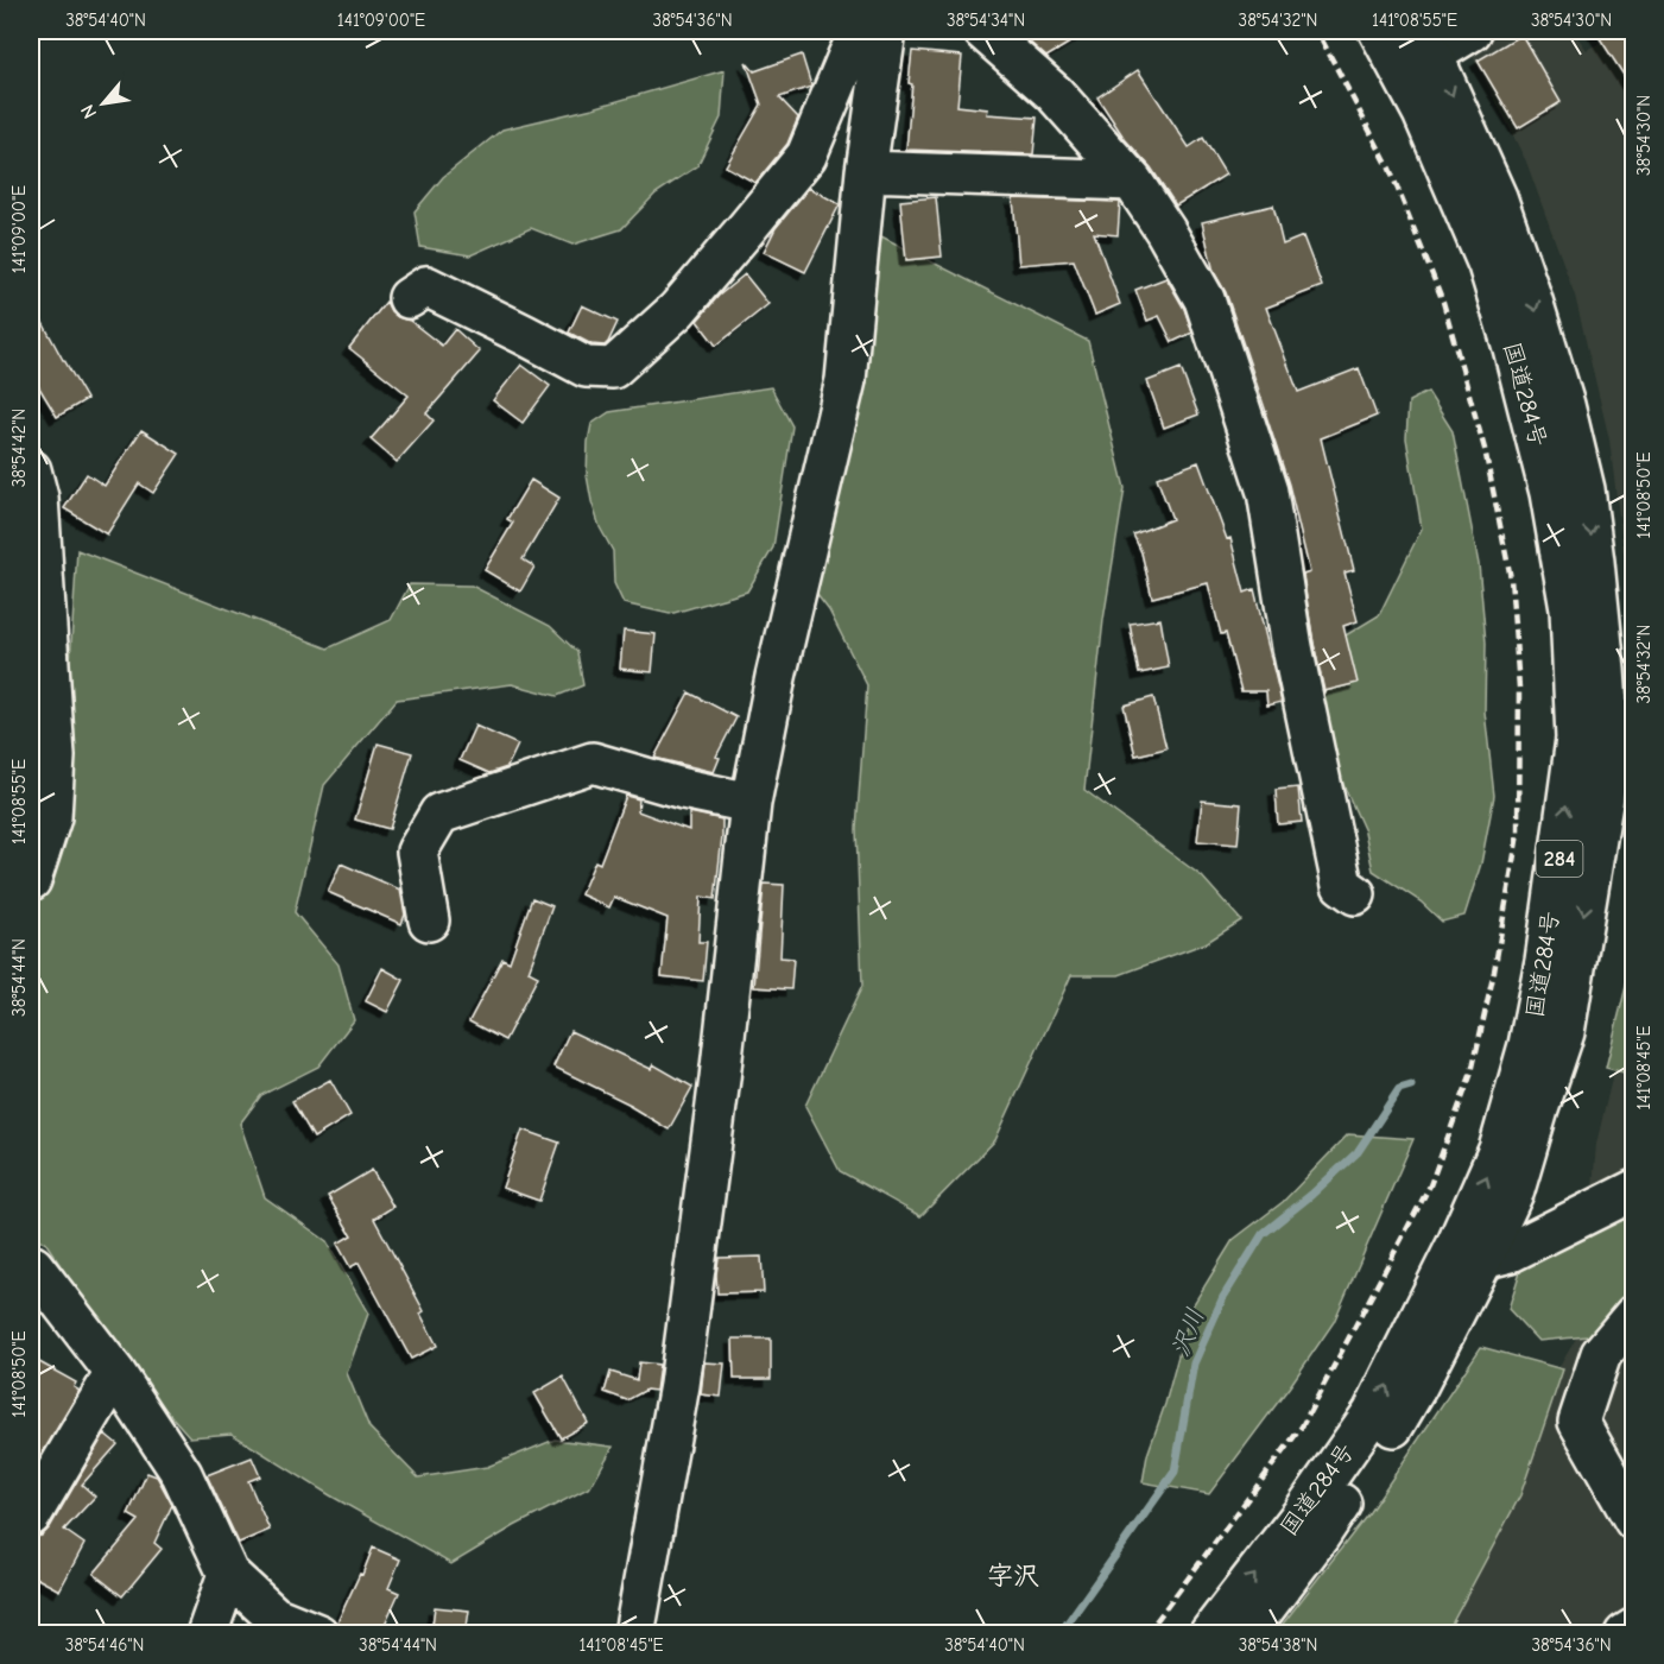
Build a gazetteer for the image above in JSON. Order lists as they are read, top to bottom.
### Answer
{
  "streets": {
    "main road": ["国道284号", "284"]
  },
  "districts": ["字沢"],
  "water": ["沢川"],
  "north": "bottom left",
  "coordinates": [
    "38°54'40\"N",
    "141°09'00\"E",
    "38°54'36\"N",
    "38°54'34\"N",
    "38°54'32\"N",
    "141°08'55\"E",
    "38°54'30\"N",
    "38°54'42\"N",
    "141°08'50\"E",
    "38°54'44\"N",
    "141°08'45\"E",
    "38°54'46\"N",
    "38°54'38\"N"
  ]
}
